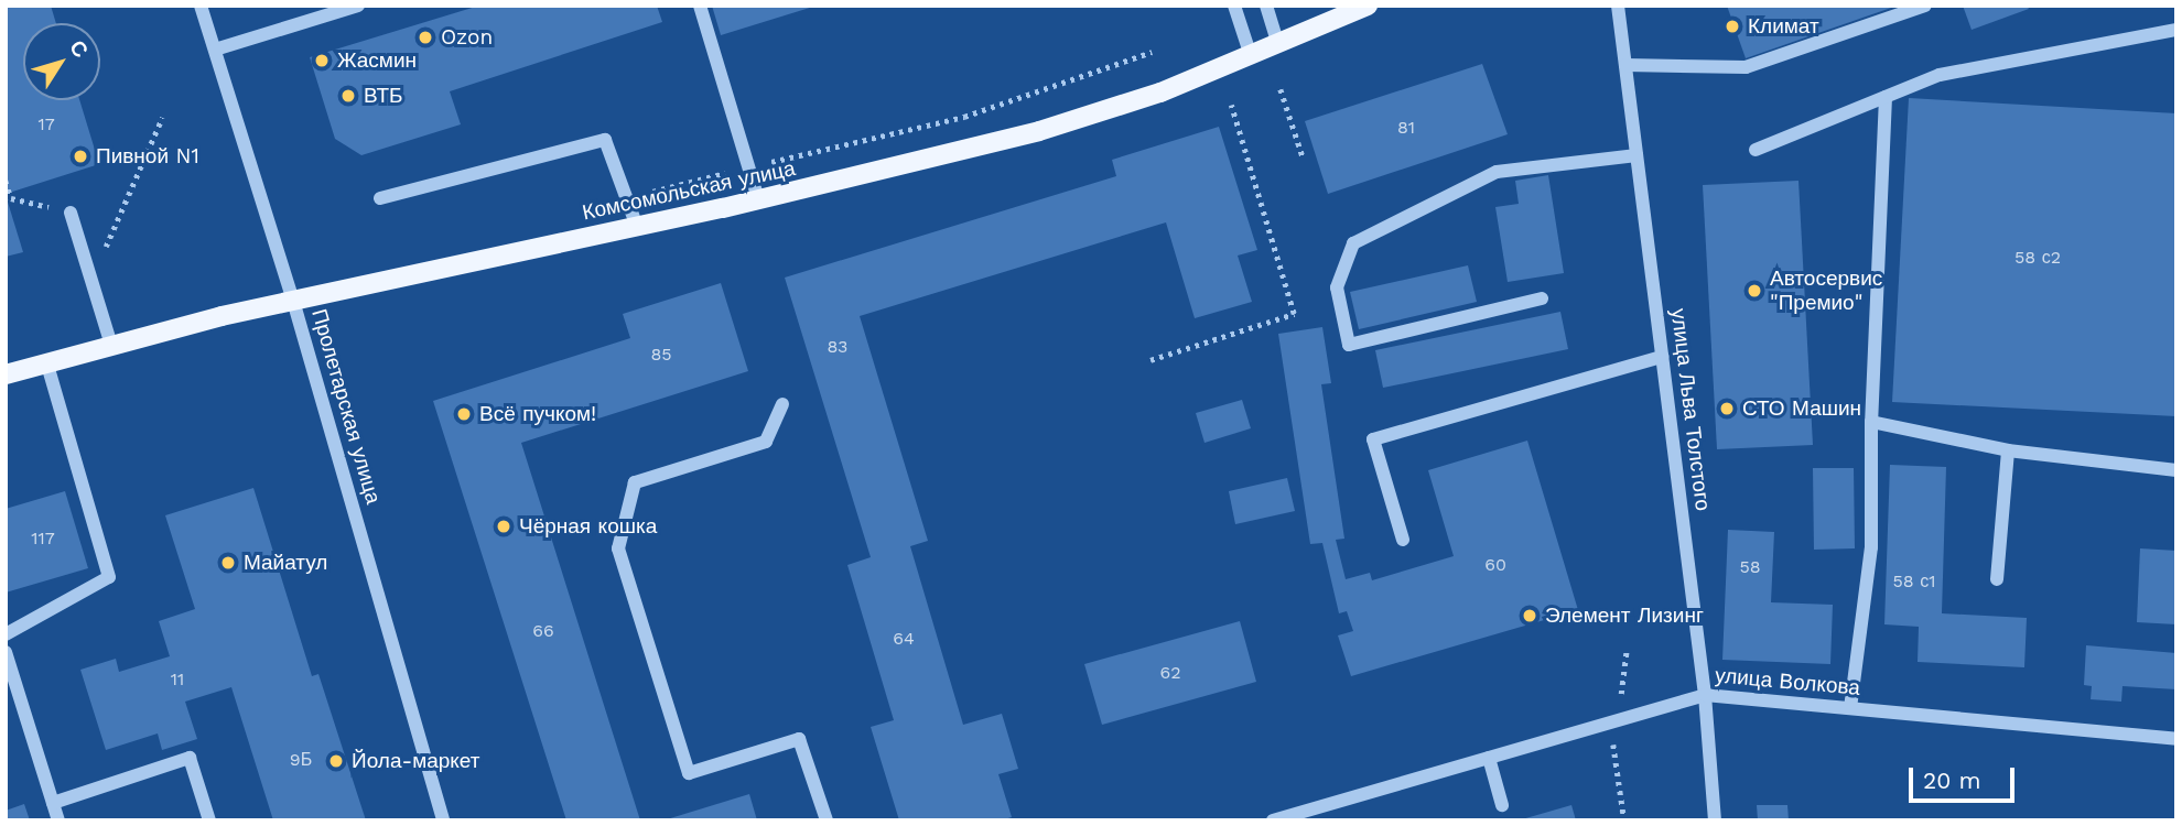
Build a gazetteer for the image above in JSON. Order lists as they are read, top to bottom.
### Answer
{
  "streets": {
    "main road": ["Комсомольская улица"],
    "street": ["Пролетарская улица", "улица Льва Толстого", "улица Волкова"]
  },
  "crossings": [
    ["Комсомольская улица", "Пролетарская улица"],
    ["улица Льва Толстого", "улица Волкова"]
  ],
  "places": [
    "Климат",
    "Ozon",
    "Жасмин",
    "ВТБ",
    "Пивной N1",
    "Автосервис \"Премио\"",
    "СТО Машин",
    "Всё пучком!",
    "Чёрная кошка",
    "Майатул",
    "Элемент Лизинг",
    "Йола-маркет"
  ],
  "house_numbers": [
    "17",
    "81",
    "58 с2",
    "83",
    "85",
    "117",
    "60",
    "58",
    "58 с1",
    "66",
    "64",
    "62",
    "11",
    "9Б"
  ],
  "scale_bar": "20 m",
  "north": "top right"
}
